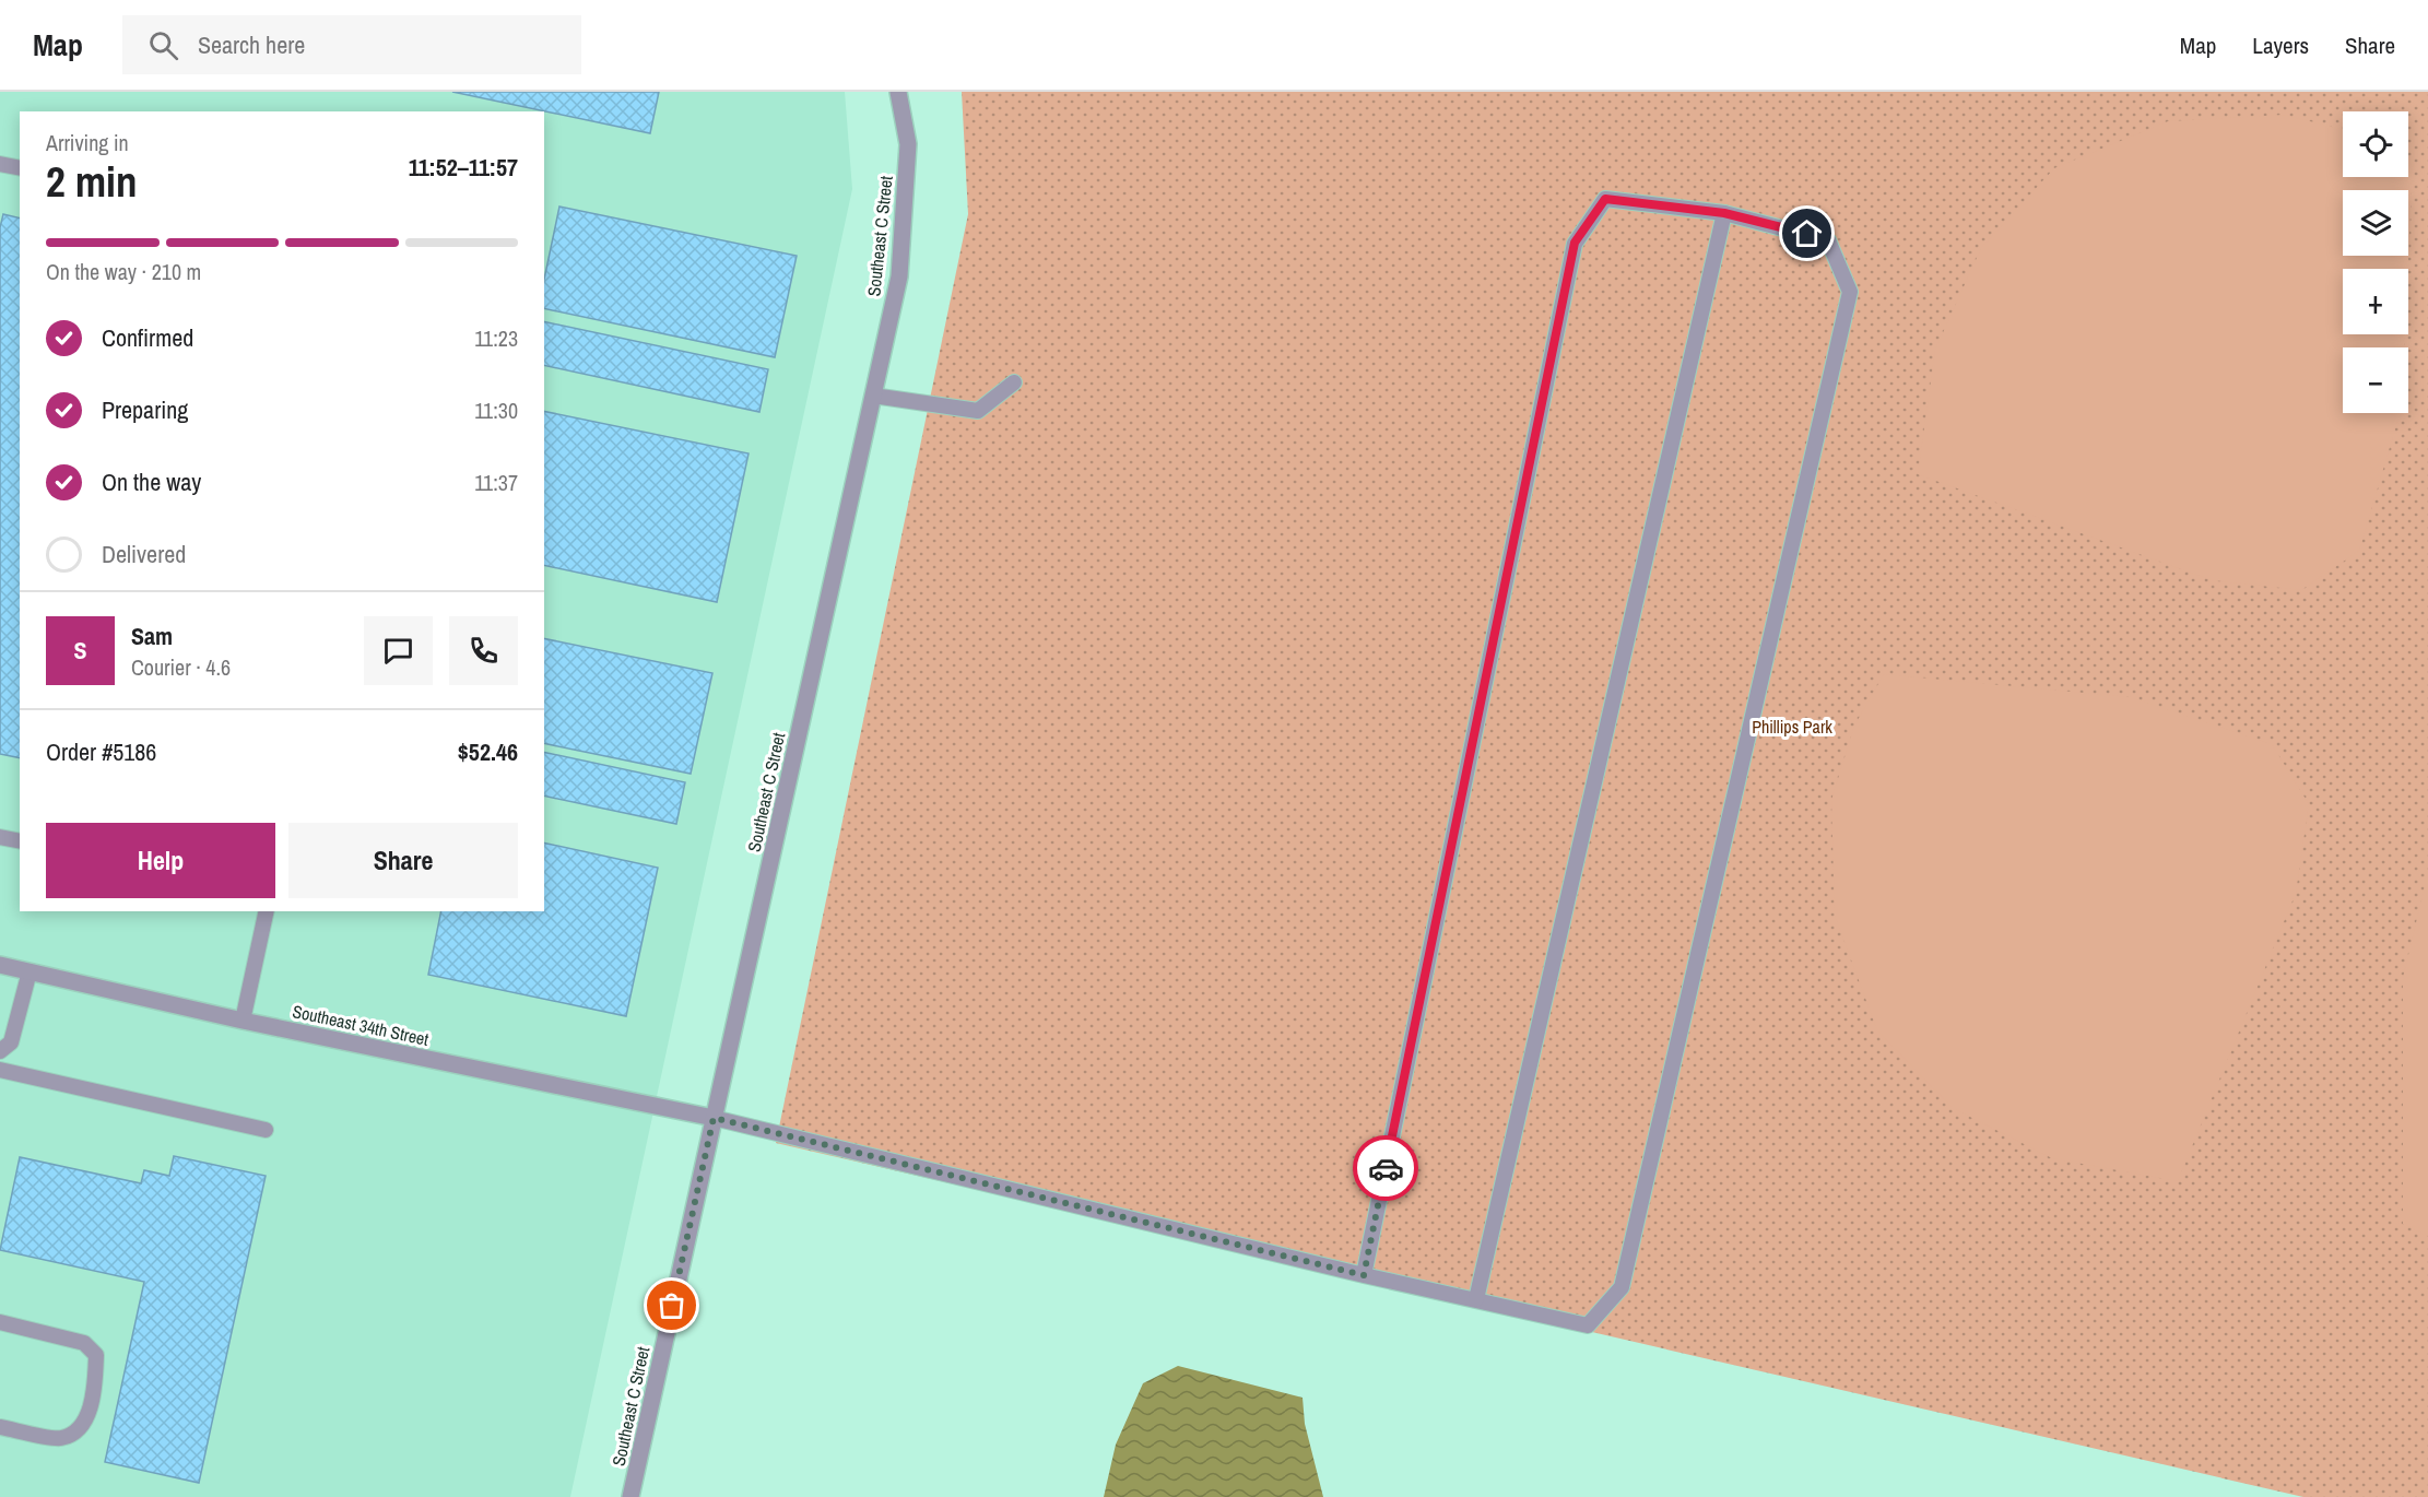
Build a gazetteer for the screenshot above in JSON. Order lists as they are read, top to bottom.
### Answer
{
  "streets": {
    "street": ["Southeast C Street", "Southeast 34th Street"]
  },
  "crossings": [
    ["Southeast C Street", "Southeast 34th Street"]
  ],
  "parks": ["Phillips Park"],
  "page": {
    "header": "Map",
    "search": "Search here",
    "nav": ["Map", "Layers", "Share"],
    "map_buttons": ["+", "−"],
    "heading": ["2 min", "Arriving in", "11:52–11:57"],
    "panel": [
      "Sam",
      "Courier · 4.6",
      "Order #5186",
      "$52.46"
    ],
    "bar": "On the way · 210 m",
    "list": [
      ["Confirmed", "11:23"],
      ["Preparing", "11:30"],
      ["On the way", "11:37"],
      "Delivered"
    ],
    "round": "S",
    "buttons": ["Help", "Share"]
  }
}
